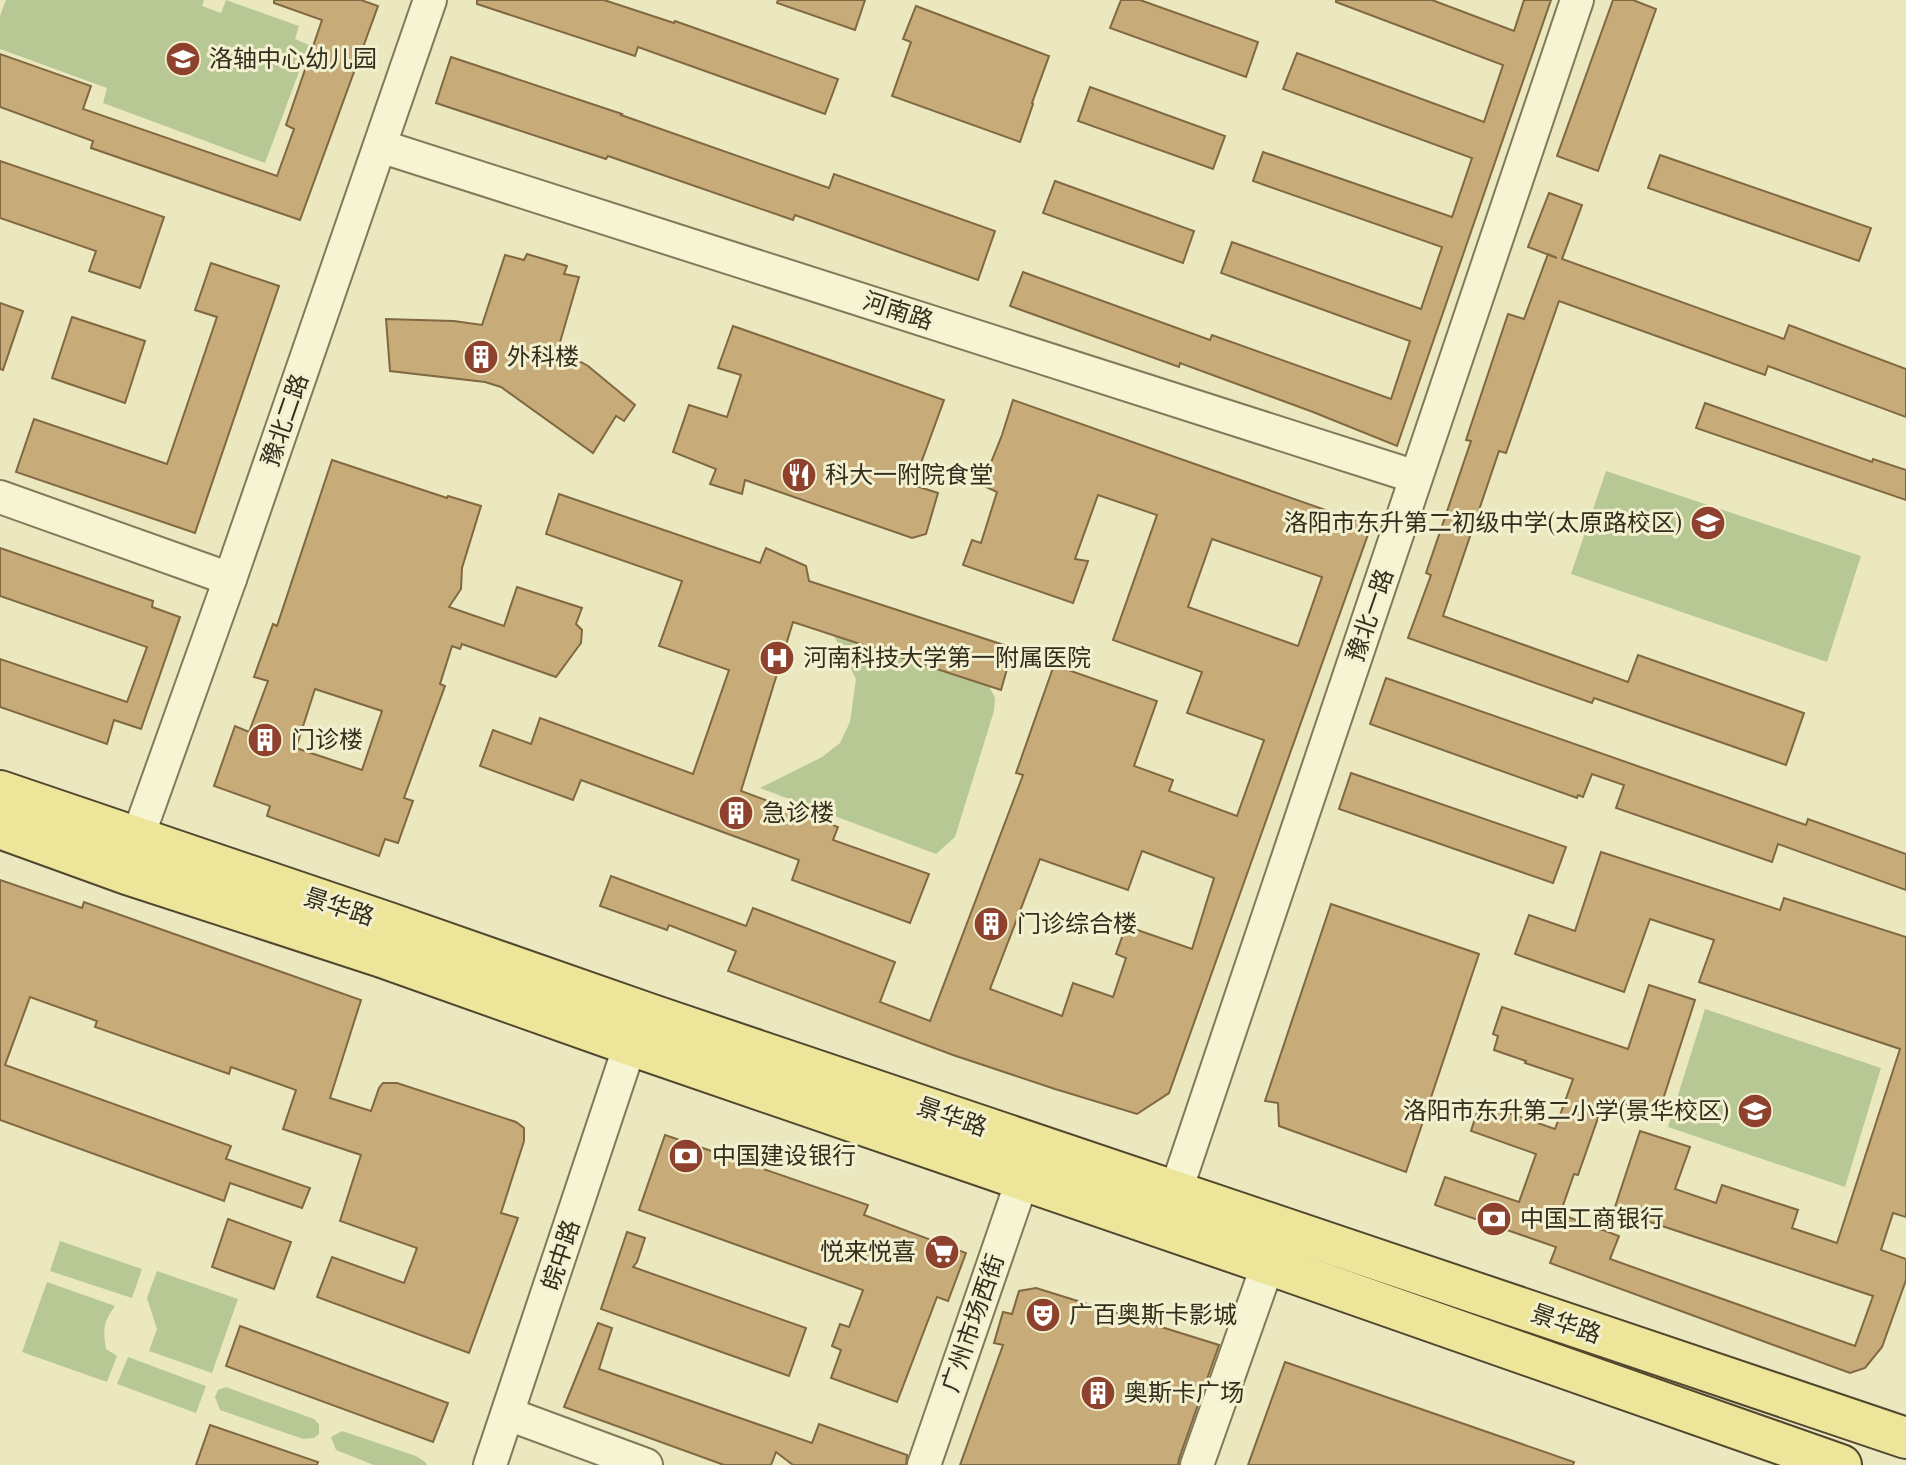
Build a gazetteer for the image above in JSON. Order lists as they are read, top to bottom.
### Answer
{
  "streets": {
    "main road": ["景华路"],
    "street": [
      "河南路",
      "豫北二路",
      "豫北一路",
      "皖中路",
      "广州市场西街"
    ]
  },
  "crossings": [
    ["河南路", "豫北二路"],
    ["河南路", "豫北一路"],
    ["豫北二路", "景华路"],
    ["豫北一路", "景华路"],
    ["景华路", "皖中路"],
    ["景华路", "广州市场西街"]
  ],
  "places": {
    "school or university": ["洛轴中心幼儿园", "洛阳市东升第二初级中学(太原路校区)", "洛阳市东升第二小学(景华校区)"],
    "building": [
      "外科楼",
      "门诊楼",
      "急诊楼",
      "门诊综合楼",
      "奥斯卡广场"
    ],
    "restaurant": ["科大一附院食堂"],
    "hospital": ["河南科技大学第一附属医院"],
    "bank": ["中国建设银行", "中国工商银行"],
    "supermarket": ["悦来悦喜"],
    "theatre": ["广百奥斯卡影城"]
  }
}
